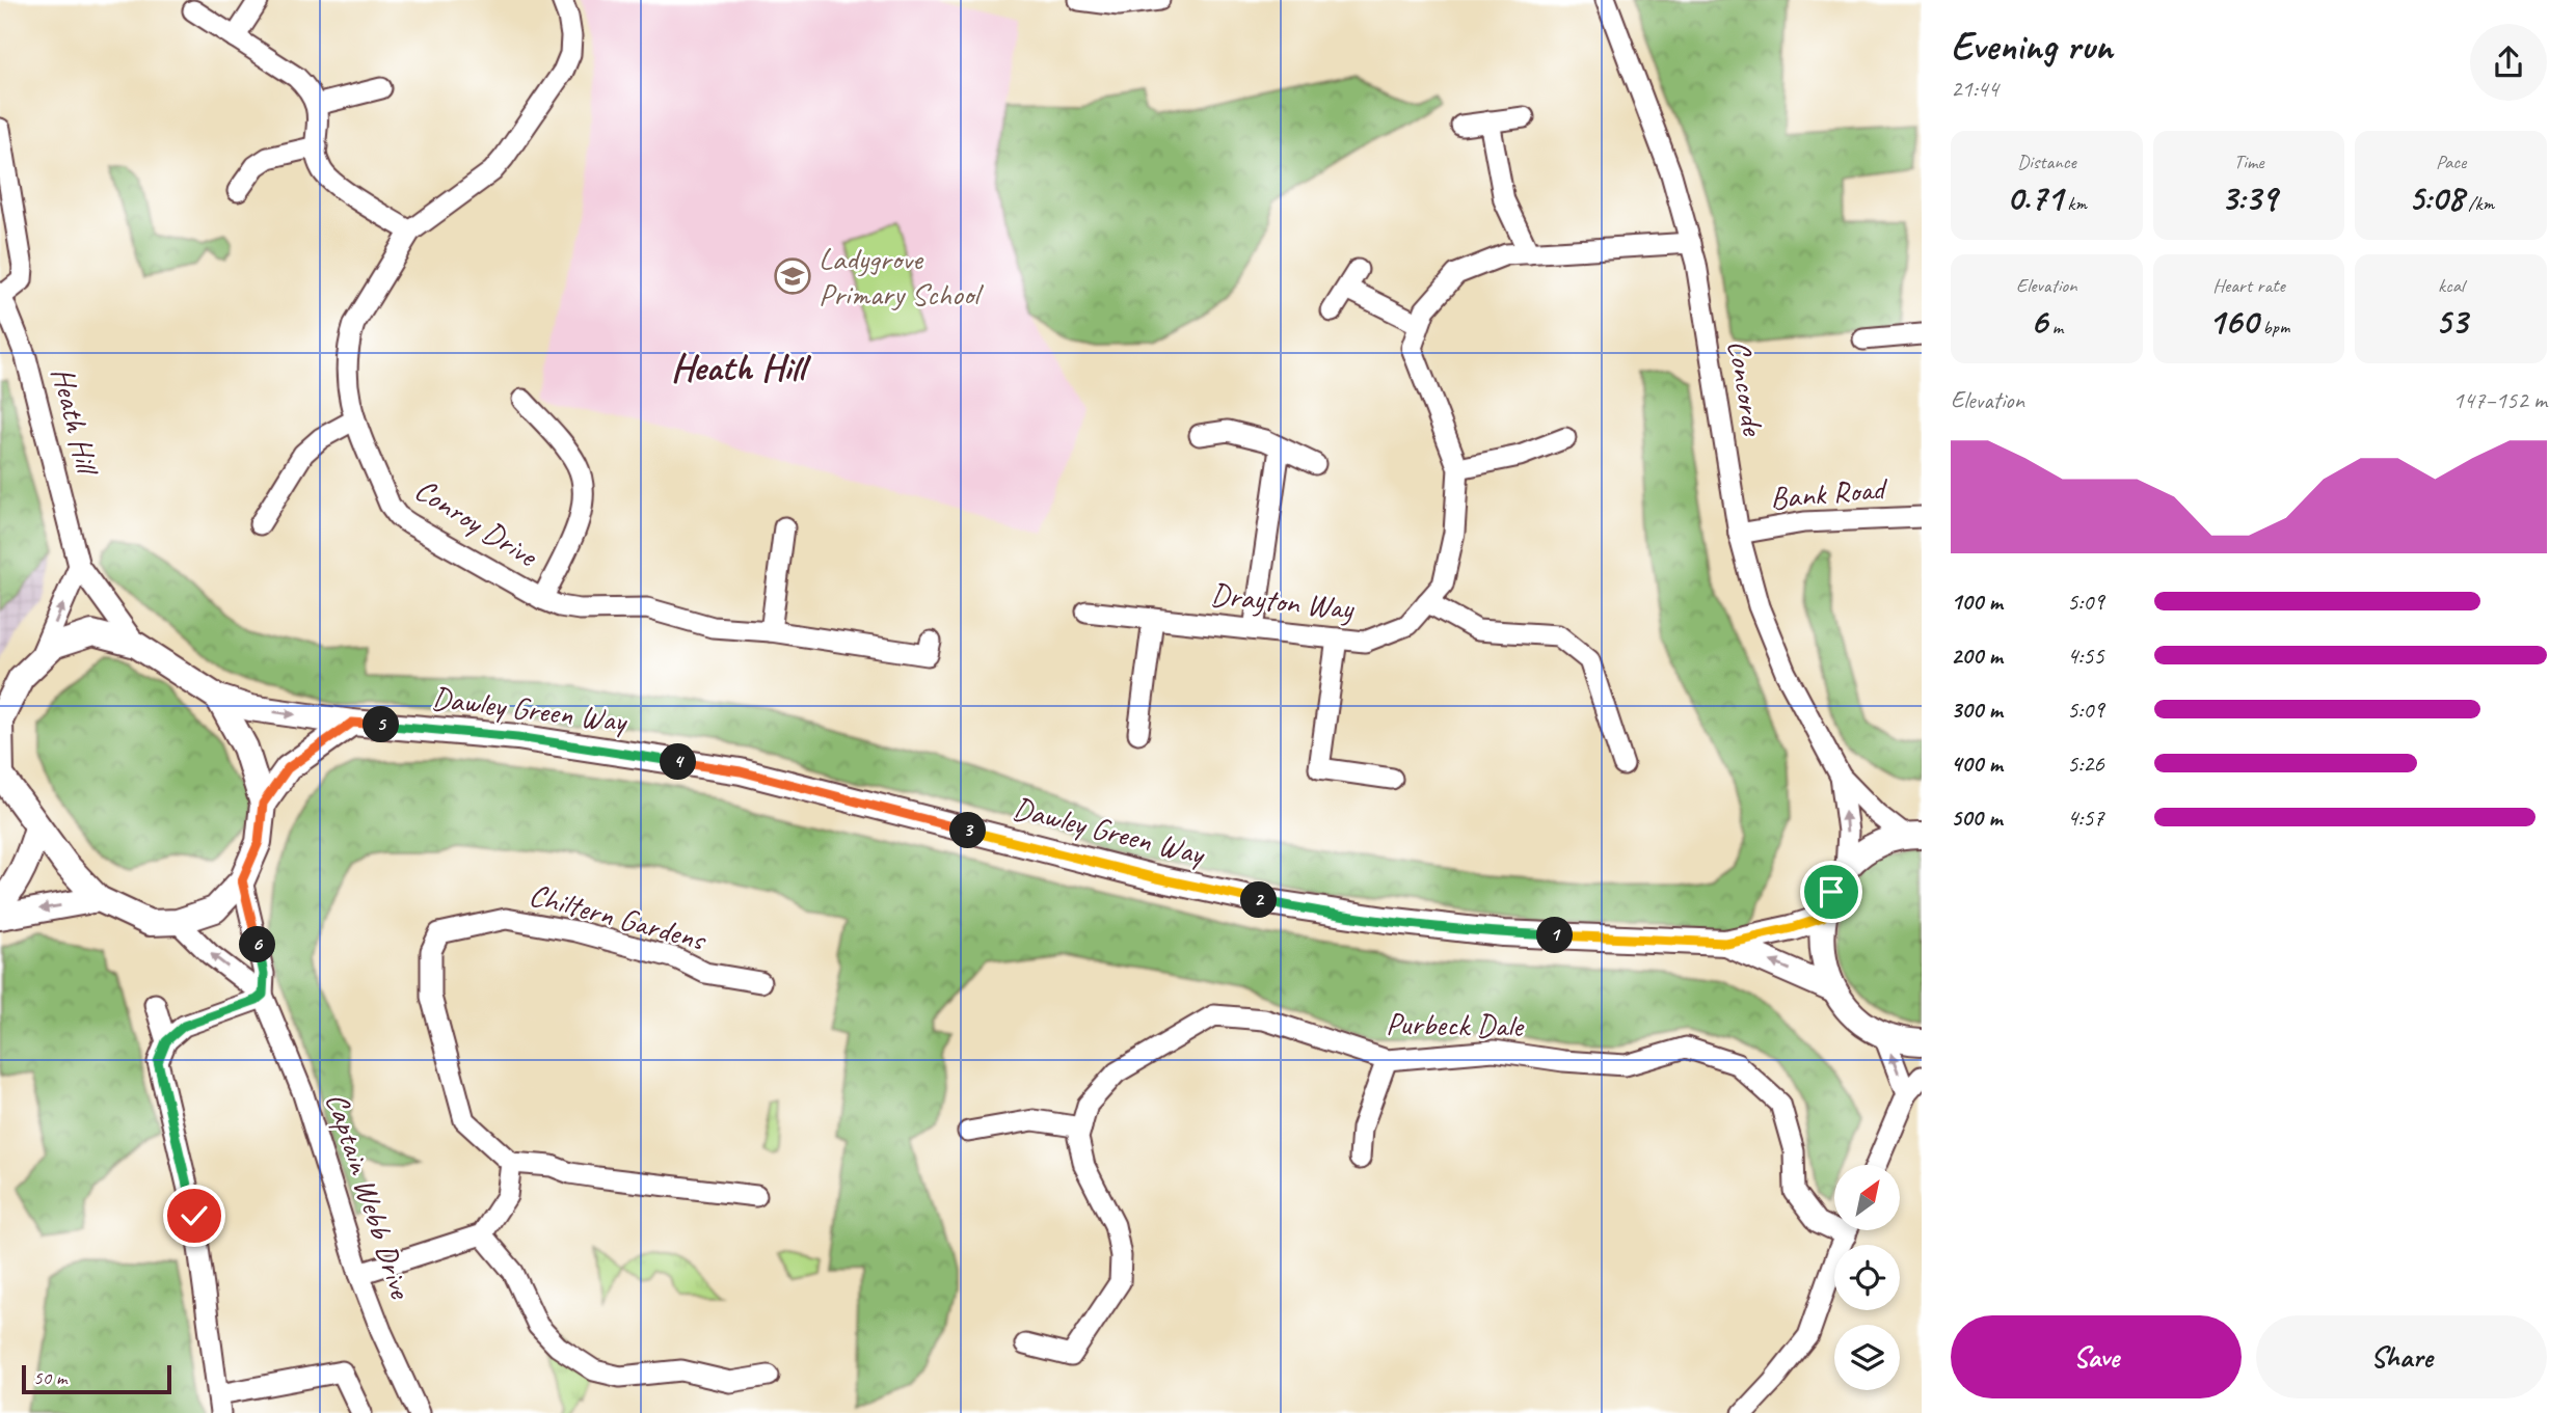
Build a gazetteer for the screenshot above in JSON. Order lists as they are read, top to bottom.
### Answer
{
  "streets": {
    "main road": ["Dawley Green Way"],
    "street": [
      "Concorde",
      "Heath Hill",
      "Bank Road",
      "Conroy Drive",
      "Drayton Way",
      "Chiltern Gardens",
      "Purbeck Dale",
      "Captain Webb Drive"
    ]
  },
  "crossings": [
    ["Concorde", "Bank Road"],
    ["Concorde", "Drayton Way"]
  ],
  "districts": ["Heath Hill"],
  "places": {
    "school or university": ["Ladygrove Primary School"]
  },
  "scale_bar": "50 m",
  "north": "top right",
  "page": {
    "heading": ["Evening run", "21:44"],
    "stats": [
      ["Distance", "0.71 km"],
      ["Time", "3:39"],
      ["Pace", "5:08 /km"],
      ["Elevation", "6 m"],
      ["Heart rate", "160 bpm"],
      ["kcal", "53"]
    ],
    "chart": ["Elevation", "147–152 m"],
    "list": [
      {
        "name": "100 m",
        "note": "5:09"
      },
      {
        "name": "200 m",
        "note": "4:55"
      },
      {
        "name": "300 m",
        "note": "5:09"
      },
      {
        "name": "400 m",
        "note": "5:26"
      },
      {
        "name": "500 m",
        "note": "4:57"
      }
    ],
    "pins": [
      "5",
      "4",
      "3",
      "2",
      "1",
      "6"
    ],
    "buttons": ["Save", "Share"],
    "scale": "50 m"
  }
}
